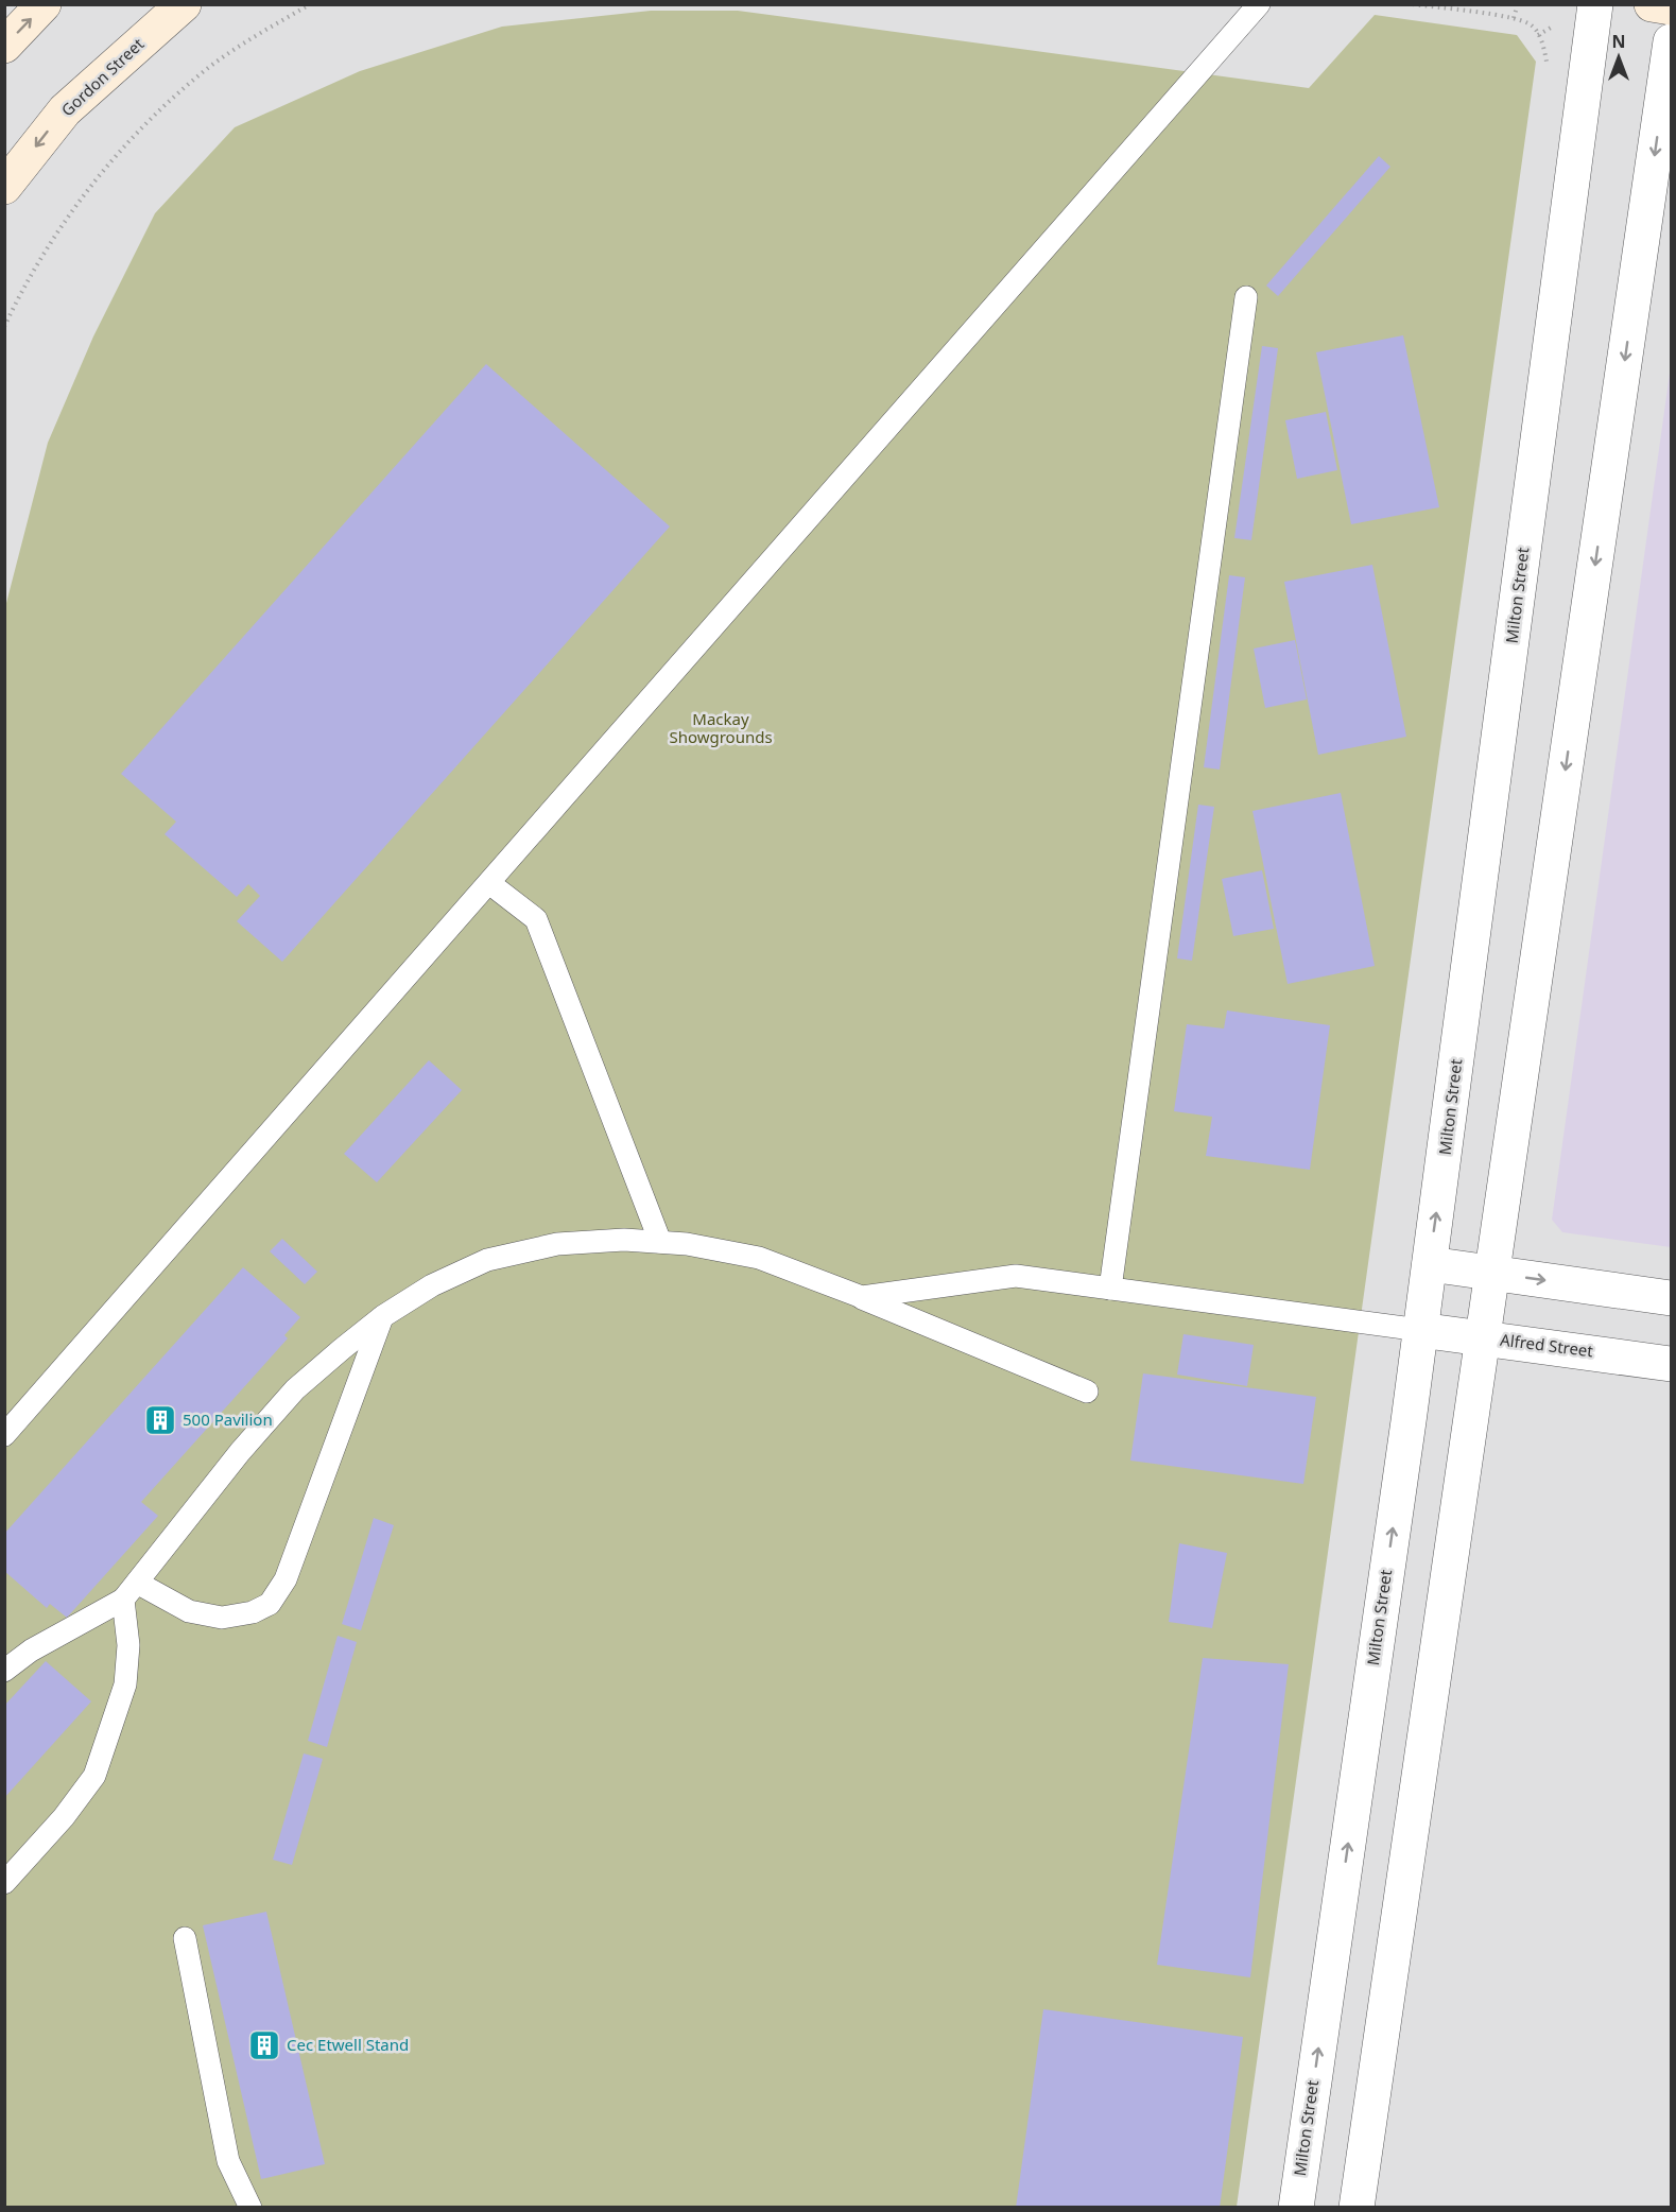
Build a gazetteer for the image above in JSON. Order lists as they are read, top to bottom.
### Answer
{
  "streets": {
    "main road": ["Gordon Street"],
    "street": ["Milton Street", "Alfred Street"]
  },
  "crossings": [
    ["Milton Street", "Alfred Street"]
  ],
  "one_way": ["Gordon Street"],
  "parks": ["Mackay Showgrounds"],
  "places": {
    "building": ["500 Pavilion", "Cec Etwell Stand"]
  },
  "north": "top"
}
